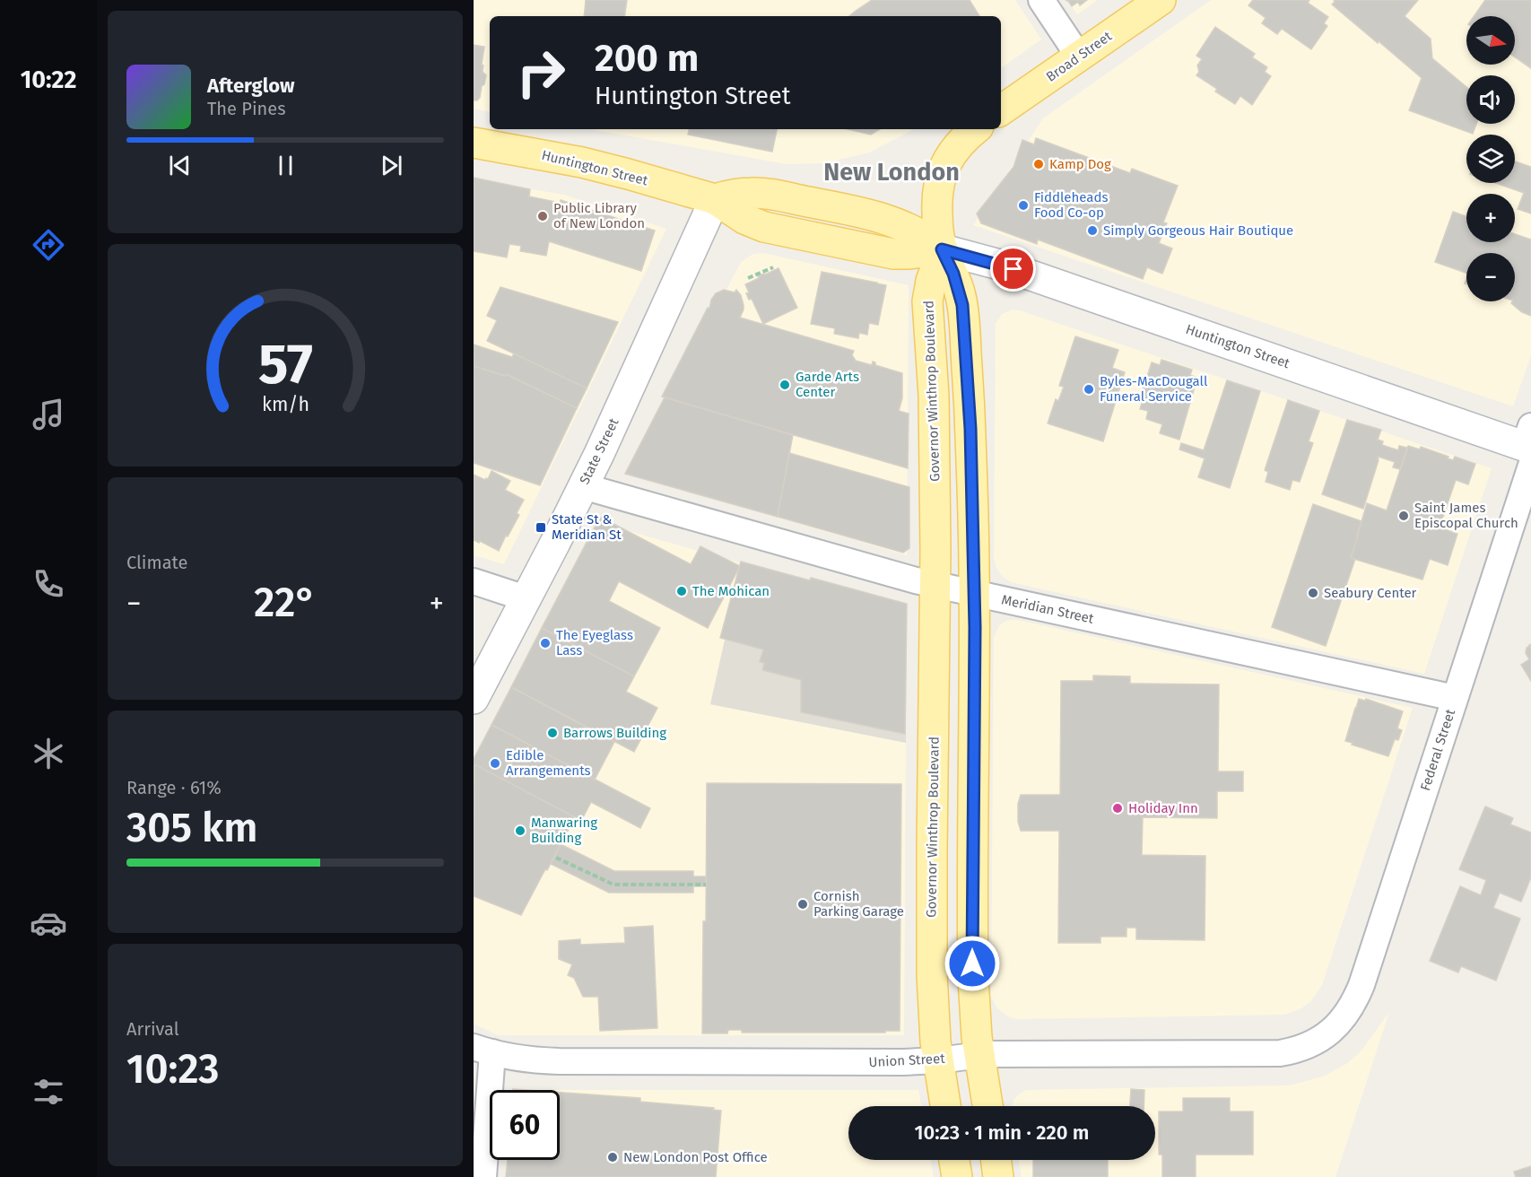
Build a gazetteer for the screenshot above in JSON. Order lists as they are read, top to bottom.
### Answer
{
  "streets": {
    "main road": [
      "Broad Street",
      "Huntington Street",
      "Governor Winthrop Boulevard",
      "State Street"
    ],
    "street": ["Meridian Street", "Federal Street", "Union Street"]
  },
  "crossings": [
    ["Huntington Street", "Governor Winthrop Boulevard"],
    ["Huntington Street", "State Street"],
    ["Huntington Street", "Federal Street"],
    ["Governor Winthrop Boulevard", "Meridian Street"],
    ["Governor Winthrop Boulevard", "Union Street"],
    ["State Street", "Meridian Street"],
    ["Meridian Street", "Federal Street"],
    ["Federal Street", "Union Street"]
  ],
  "districts": ["New London"],
  "places": {
    "other": [
      "Kamp Dog",
      "Fiddleheads Food Co-op",
      "Public Library of New London",
      "Simply Gorgeous Hair Boutique",
      "Garde Arts Center",
      "Byles-MacDougall Funeral Service",
      "Saint James Episcopal Church",
      "The Mohican",
      "Seabury Center",
      "The Eyeglass Lass",
      "Barrows Building",
      "Edible Arrangements",
      "Holiday Inn",
      "Manwaring Building",
      "Cornish Parking Garage",
      "New London Post Office"
    ],
    "transit": ["State St & Meridian St"]
  },
  "north": "right",
  "page": {
    "tabs": "10:22",
    "map_buttons": ["+", "−"],
    "turn": ["200 m", "Huntington Street"],
    "song": ["Afterglow", "The Pines"],
    "tile": [
      "Climate",
      ["Range · 61%", "305 km"],
      ["Arrival", "10:23"]
    ],
    "heat": ["−", "22°", "+"],
    "limit": "60",
    "trip": "10:23 · 1 min · 220 m",
    "gauge": ["57", "km/h"]
  }
}
